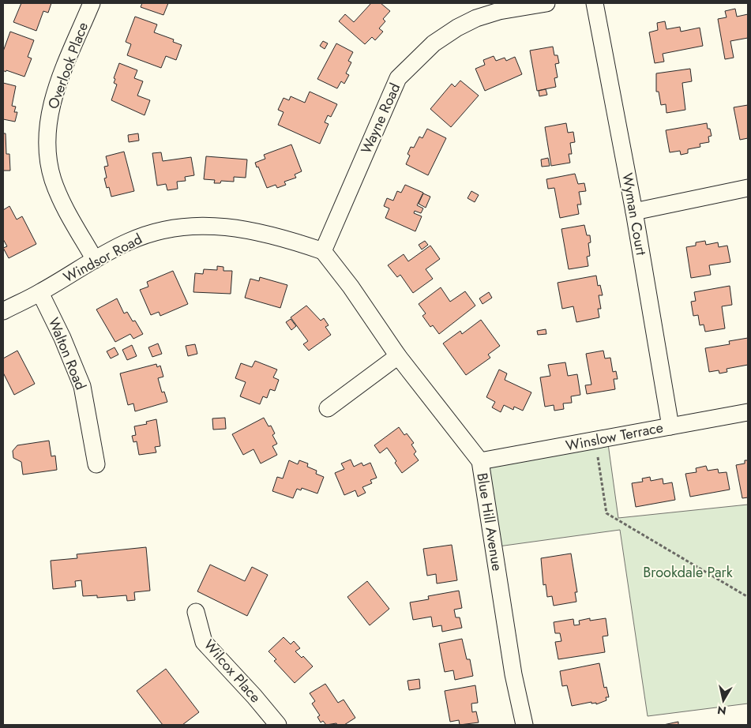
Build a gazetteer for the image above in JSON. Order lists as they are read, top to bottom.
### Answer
{
  "streets": {
    "street": [
      "Overlook Place",
      "Wayne Road",
      "Wyman Court",
      "Windsor Road",
      "Walton Road",
      "Winslow Terrace",
      "Blue Hill Avenue",
      "Wilcox Place"
    ]
  },
  "crossings": [
    ["Overlook Place", "Windsor Road"],
    ["Wayne Road", "Windsor Road"],
    ["Wayne Road", "Blue Hill Avenue"],
    ["Wyman Court", "Winslow Terrace"],
    ["Windsor Road", "Walton Road"],
    ["Windsor Road", "Blue Hill Avenue"],
    ["Winslow Terrace", "Blue Hill Avenue"]
  ],
  "parks": ["Brookdale Park"],
  "north": "bottom"
}
